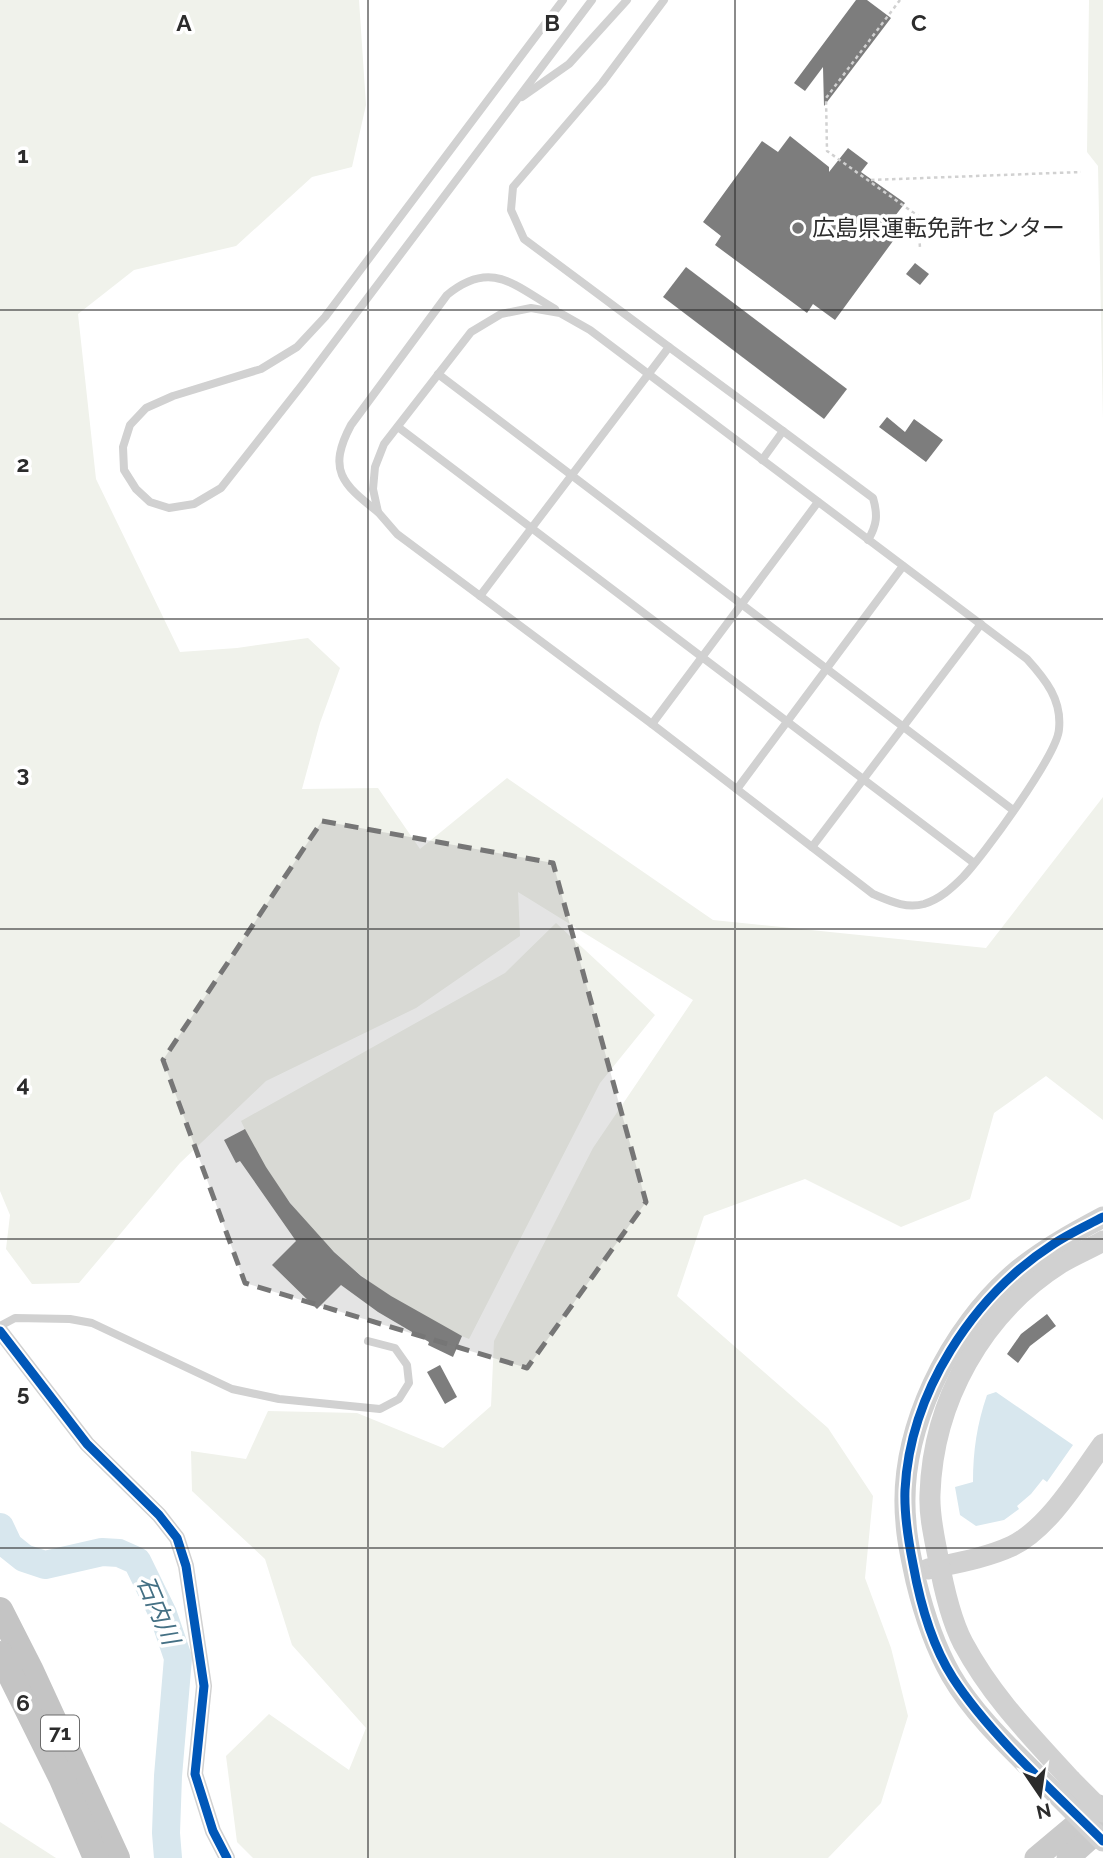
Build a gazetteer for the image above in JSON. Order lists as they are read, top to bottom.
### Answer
{
  "streets": {
    "main road": ["71"]
  },
  "water": ["石内川"],
  "places": ["広島県運転免許センター"],
  "north": "bottom",
  "grid": {
    "columns": ["A", "B", "C"],
    "rows": [
      "1",
      "2",
      "3",
      "4",
      "5",
      "6"
    ]
  }
}
